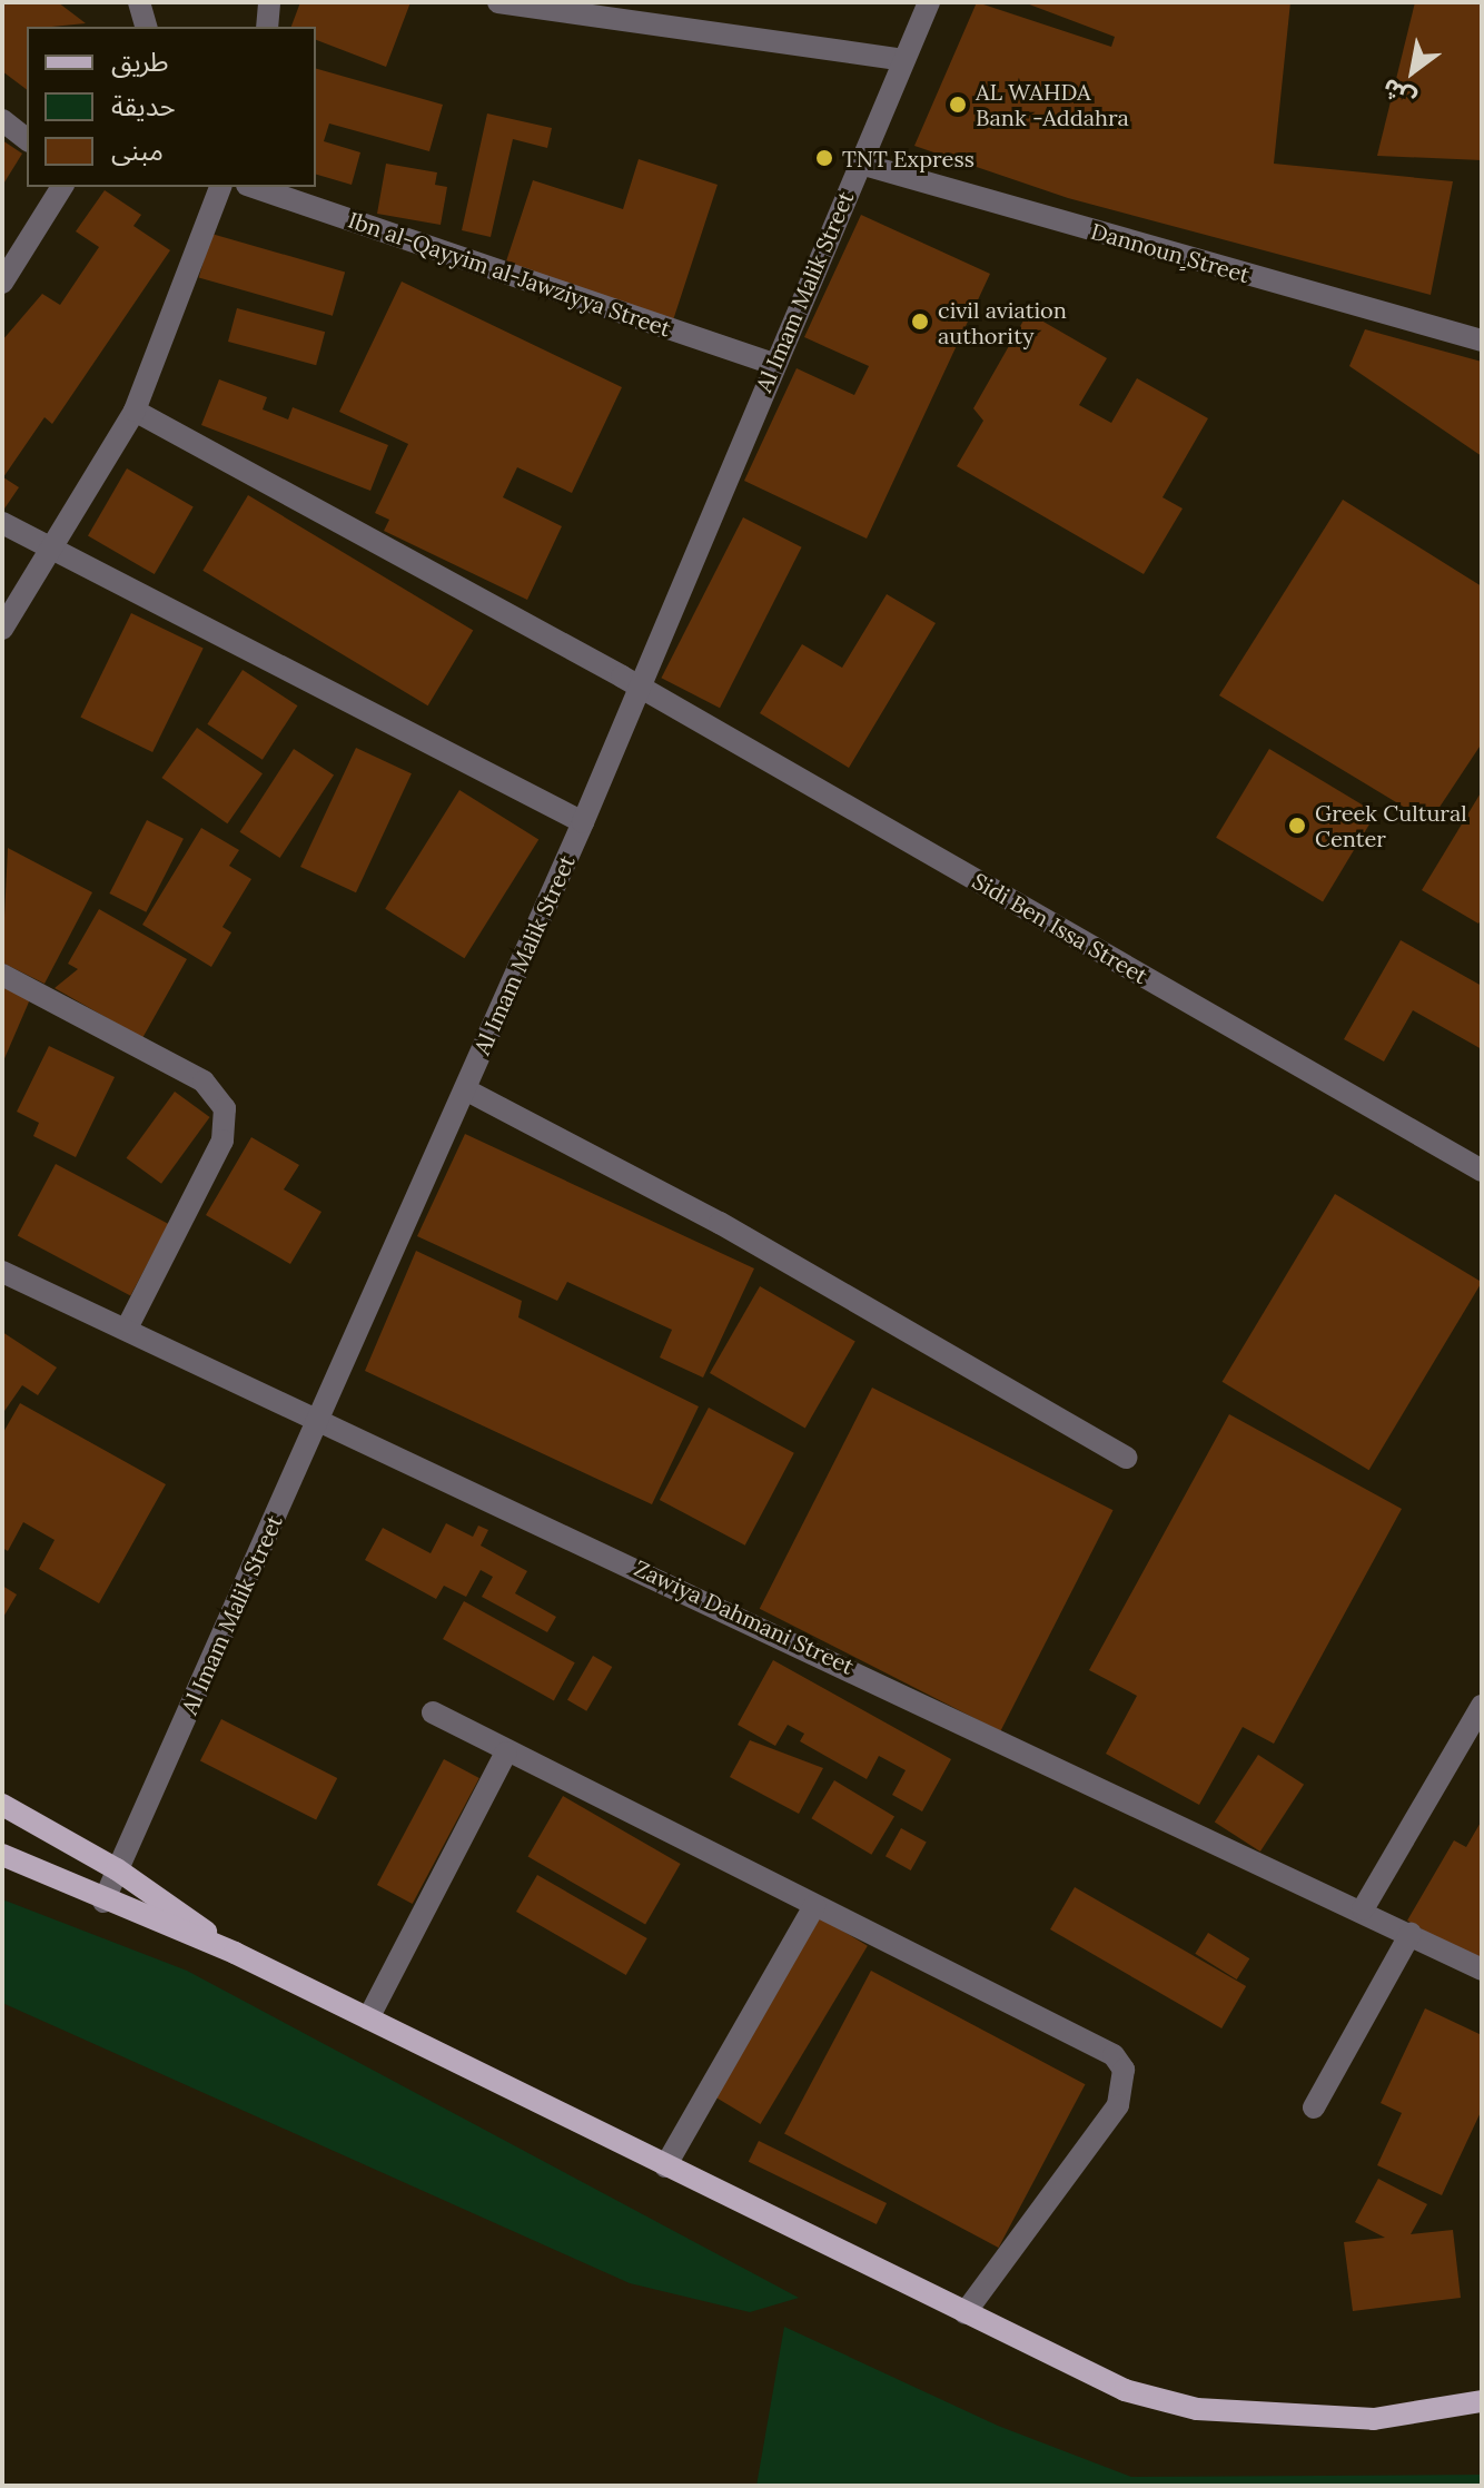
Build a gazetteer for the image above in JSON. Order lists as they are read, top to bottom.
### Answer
{
  "streets": {
    "street": [
      "Dannoun ٍStreet",
      "Ibn al-Qayyim al-Jawziyya Street",
      "Al Imam Malik Street",
      "Sidi Ben Issa Street",
      "Zawiya Dahmani Street"
    ]
  },
  "crossings": [
    ["Dannoun ٍStreet", "Al Imam Malik Street"],
    ["Ibn al-Qayyim al-Jawziyya Street", "Al Imam Malik Street"],
    ["Al Imam Malik Street", "Sidi Ben Issa Street"],
    ["Al Imam Malik Street", "Zawiya Dahmani Street"]
  ],
  "places": [
    "AL WAHDA Bank -Addahra",
    "TNT Express",
    "civil aviation authority",
    "Greek Cultural Center"
  ],
  "legend": ["طريق", "حديقة", "مبنى"],
  "north": "bottom left"
}
